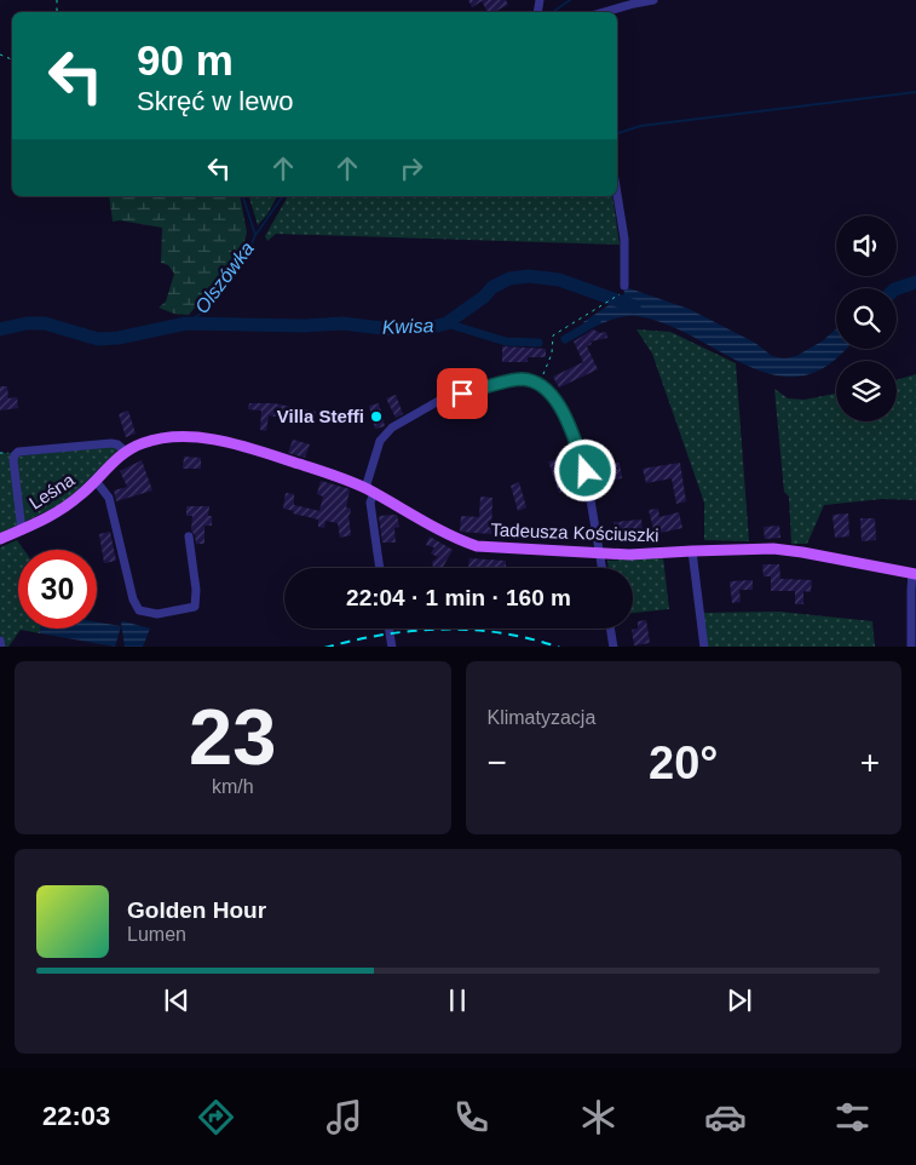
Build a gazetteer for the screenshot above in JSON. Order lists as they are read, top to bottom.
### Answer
{
  "streets": {
    "main road": ["Leśna", "Tadeusza Kościuszki"]
  },
  "crossings": [
    ["Leśna", "Tadeusza Kościuszki"]
  ],
  "water": ["Olszówka", "Kwisa"],
  "places": ["Villa Steffi"],
  "page": {
    "turn": ["90 m", "Skręć w lewo"],
    "limit": "30",
    "trip": "22:04 · 1 min · 160 m",
    "tile": [
      ["23", "km/h"],
      "Klimatyzacja"
    ],
    "heat": ["−", "20°", "+"],
    "song": ["Golden Hour", "Lumen"],
    "tabs": "22:03"
  }
}
